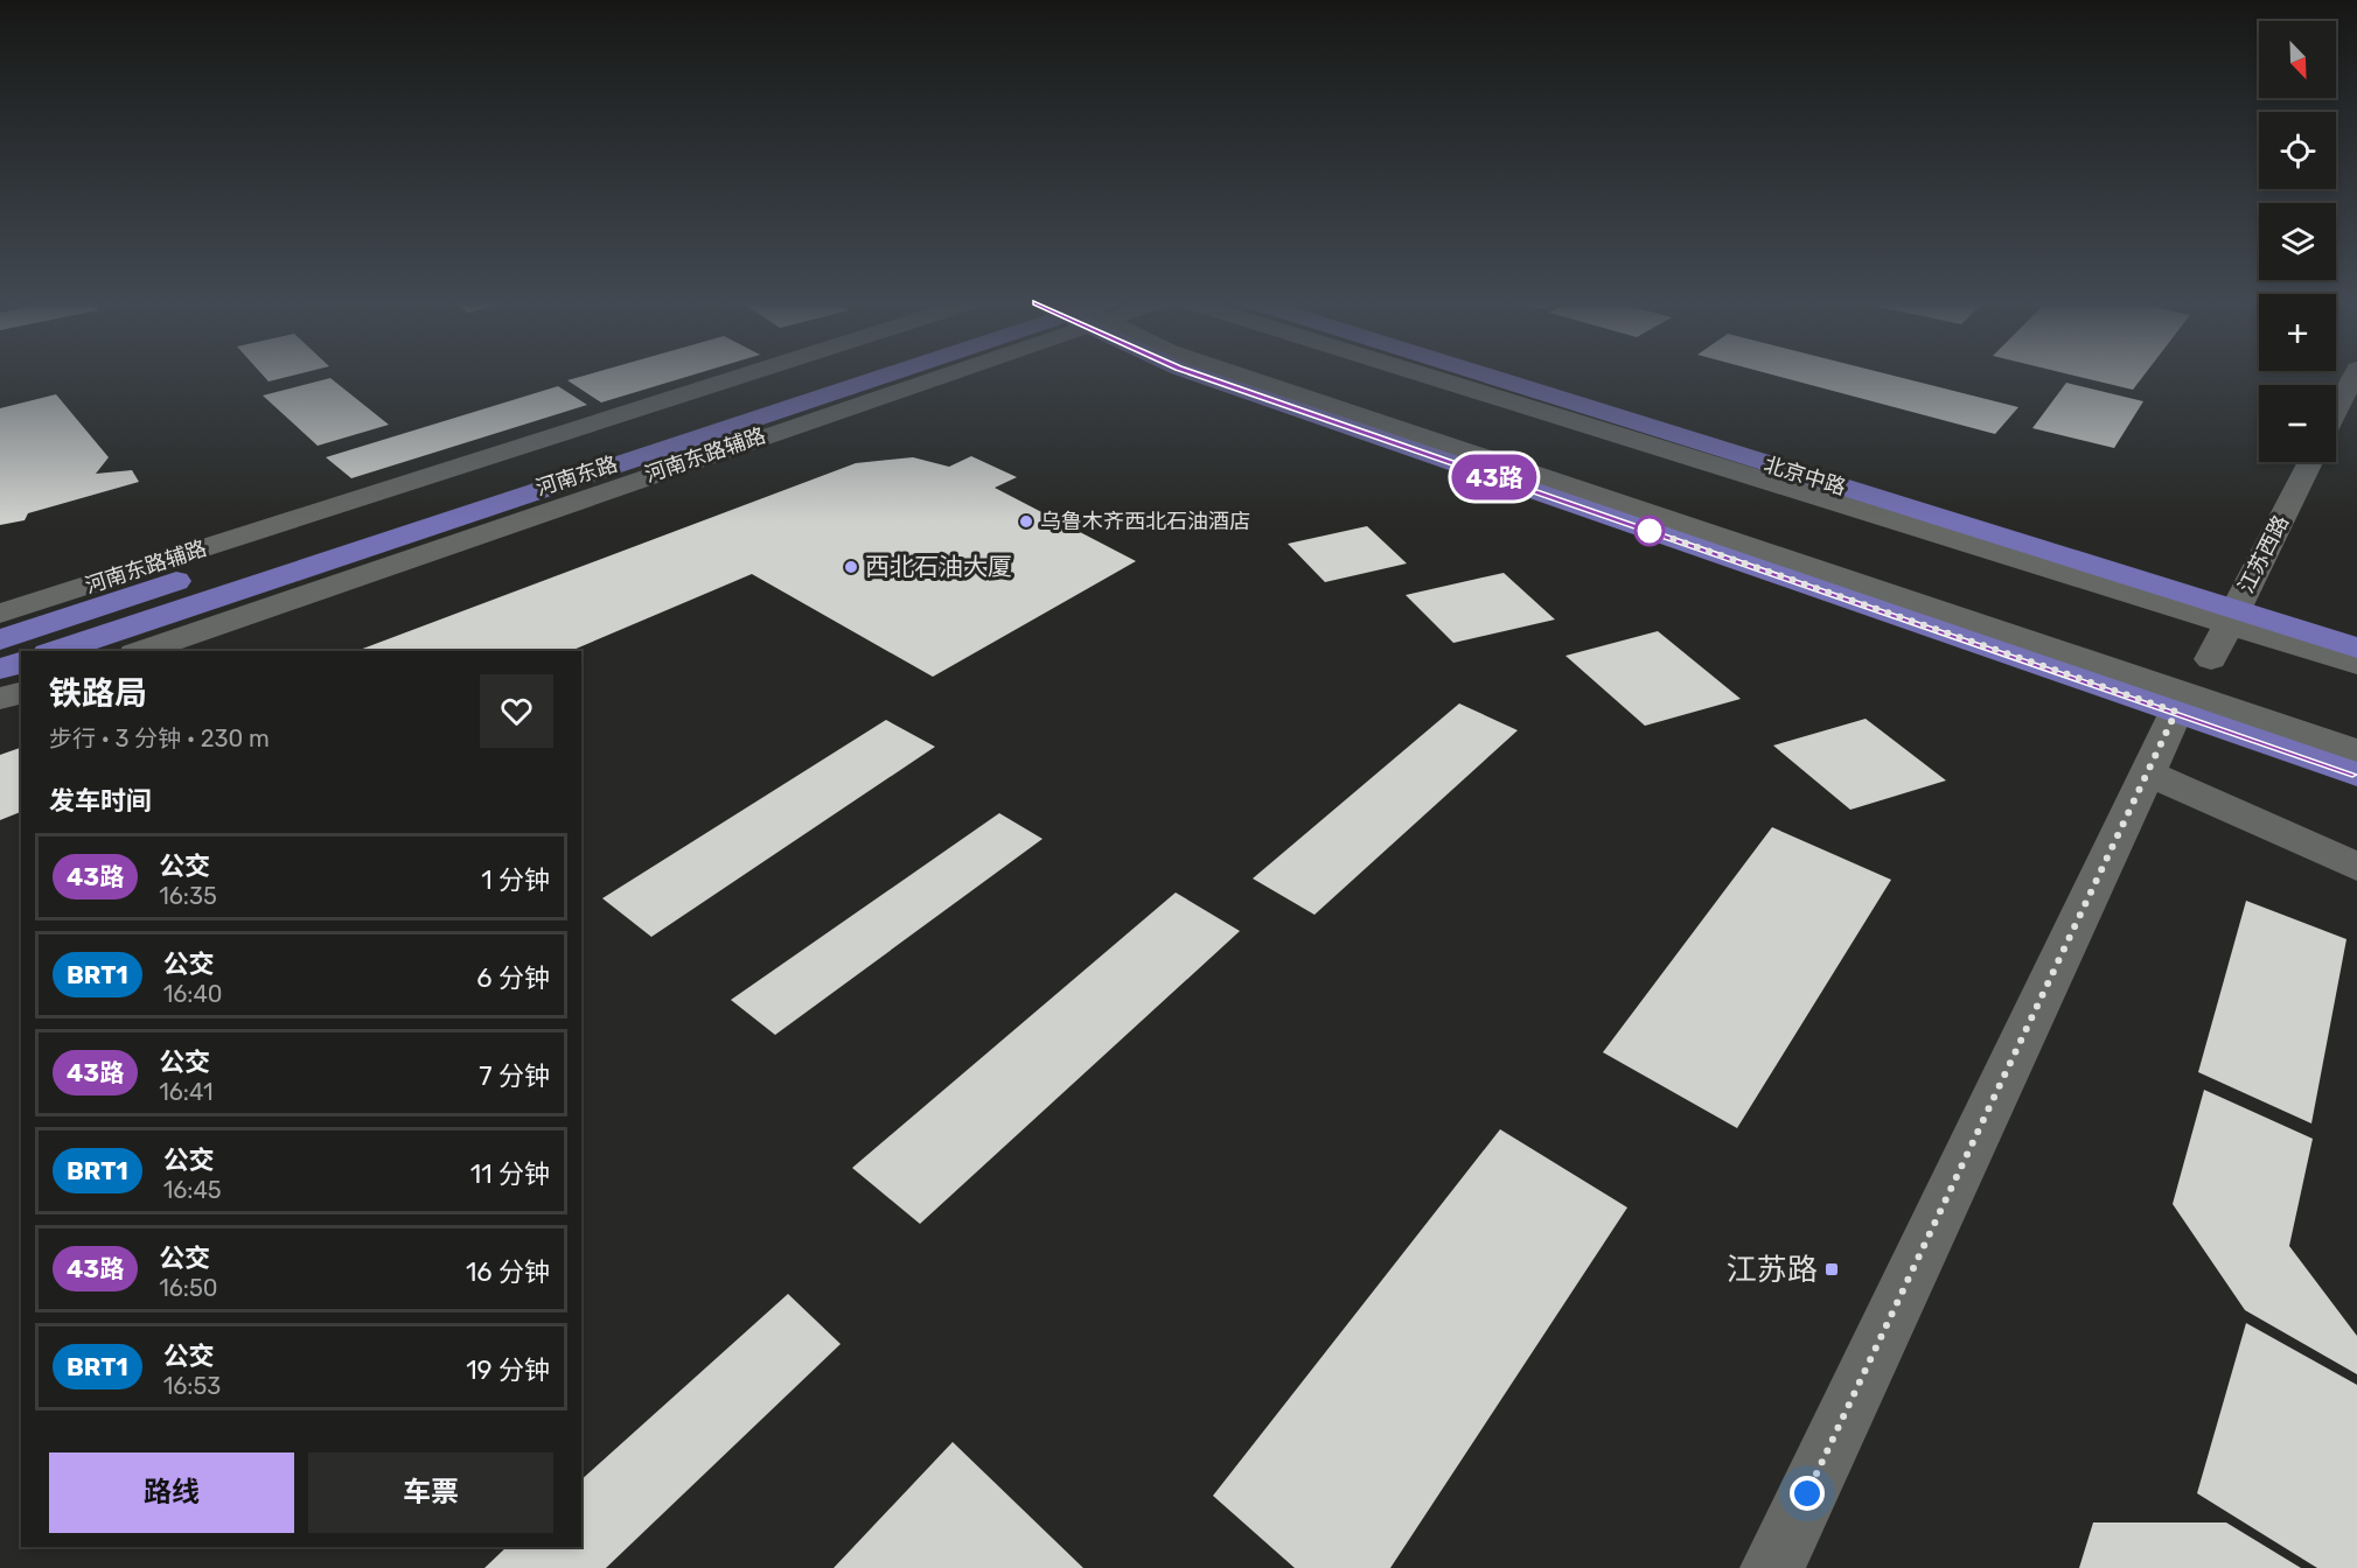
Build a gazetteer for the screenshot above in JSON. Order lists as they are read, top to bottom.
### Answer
{
  "streets": {
    "main road": ["河南东路", "北京中路"],
    "street": ["河南东路辅路", "江苏西路"]
  },
  "crossings": [
    ["北京中路", "江苏西路"]
  ],
  "places": {
    "other": ["乌鲁木齐西北石油酒店", "西北石油大厦"],
    "transit": ["江苏路"]
  },
  "lines": ["bus line 43路"],
  "north": "bottom right",
  "page": {
    "on_map": "43路",
    "map_buttons": ["+", "−"],
    "heading": [
      ["铁路局", "步行 · 3 分钟 · 230 m"],
      "发车时间"
    ],
    "list": [
      {
        "mark": "43路",
        "name": "公交",
        "note": "16:35",
        "value": "1 分钟"
      },
      {
        "mark": "BRT1",
        "name": "公交",
        "note": "16:40",
        "value": "6 分钟"
      },
      {
        "mark": "43路",
        "name": "公交",
        "note": "16:41",
        "value": "7 分钟"
      },
      {
        "mark": "BRT1",
        "name": "公交",
        "note": "16:45",
        "value": "11 分钟"
      },
      {
        "mark": "43路",
        "name": "公交",
        "note": "16:50",
        "value": "16 分钟"
      },
      {
        "mark": "BRT1",
        "name": "公交",
        "note": "16:53",
        "value": "19 分钟"
      }
    ],
    "buttons": ["路线", "车票"]
  }
}
